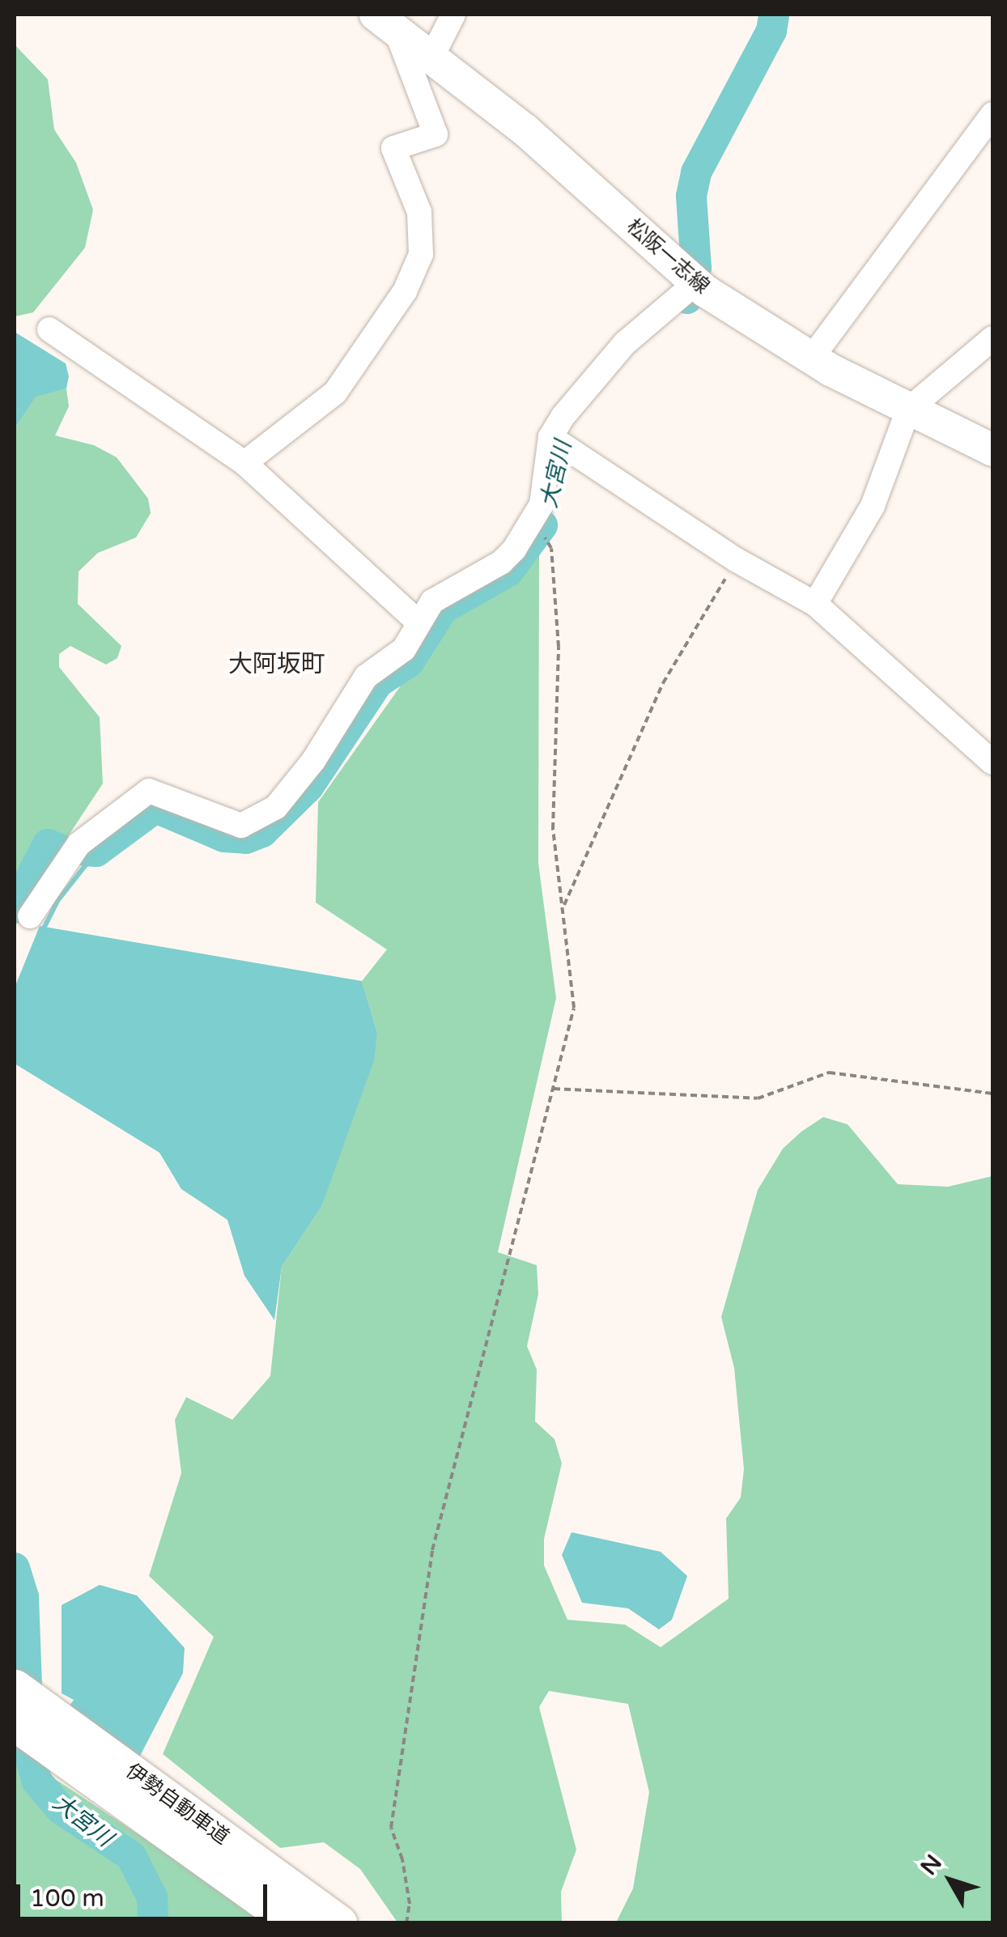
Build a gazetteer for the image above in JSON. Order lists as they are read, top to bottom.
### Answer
{
  "streets": {
    "highway": ["伊勢自動車道"],
    "main road": ["松阪一志線"]
  },
  "districts": ["大阿坂町"],
  "water": ["大宮川"],
  "scale_bar": "100 m",
  "north": "top left"
}
